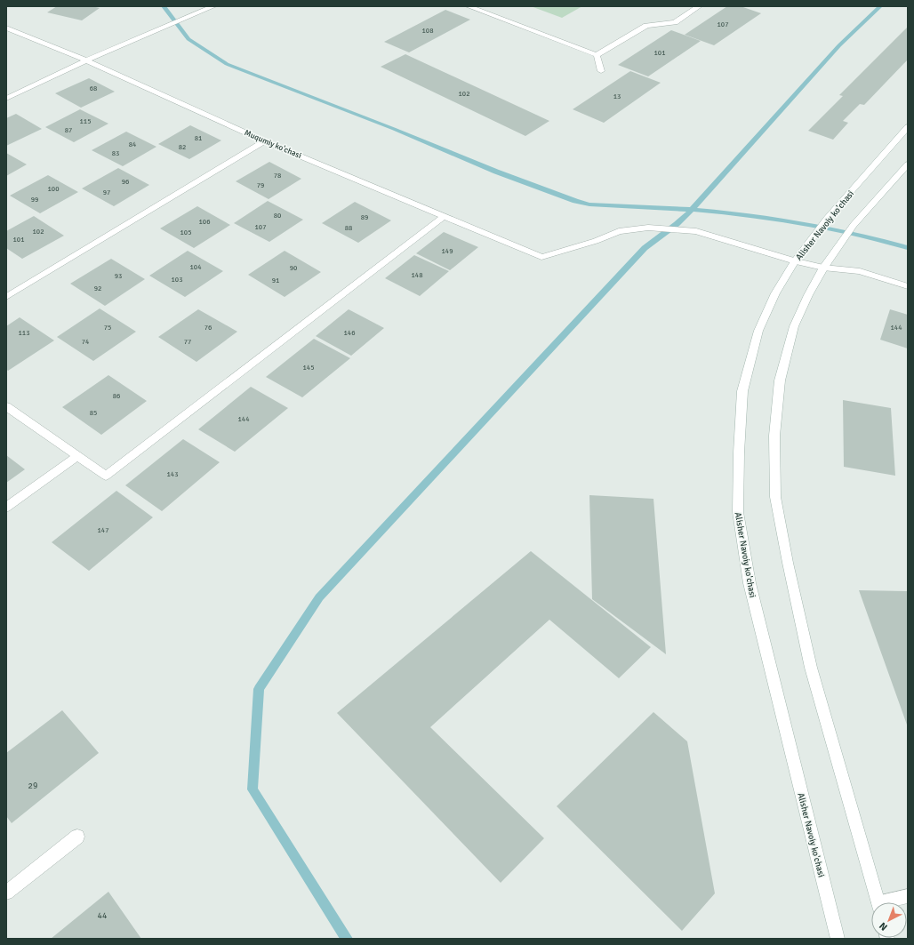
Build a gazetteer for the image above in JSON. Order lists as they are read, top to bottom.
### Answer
{
  "streets": {
    "street": ["Muqumiy ko'chasi", "Alisher Navoiy ko'chasi"]
  },
  "crossings": [
    ["Muqumiy ko'chasi", "Alisher Navoiy ko'chasi"]
  ],
  "house_numbers": [
    "107",
    "108",
    "101",
    "68",
    "102",
    "13",
    "115",
    "87",
    "81",
    "84",
    "82",
    "83",
    "78",
    "96",
    "79",
    "100",
    "97",
    "99",
    "80",
    "89",
    "106",
    "107",
    "88",
    "102",
    "105",
    "101",
    "149",
    "104",
    "90",
    "148",
    "93",
    "103",
    "91",
    "92",
    "75",
    "76",
    "144",
    "113",
    "146",
    "74",
    "77",
    "145",
    "86",
    "85",
    "144",
    "143",
    "147",
    "29",
    "44"
  ],
  "north": "bottom left"
}
